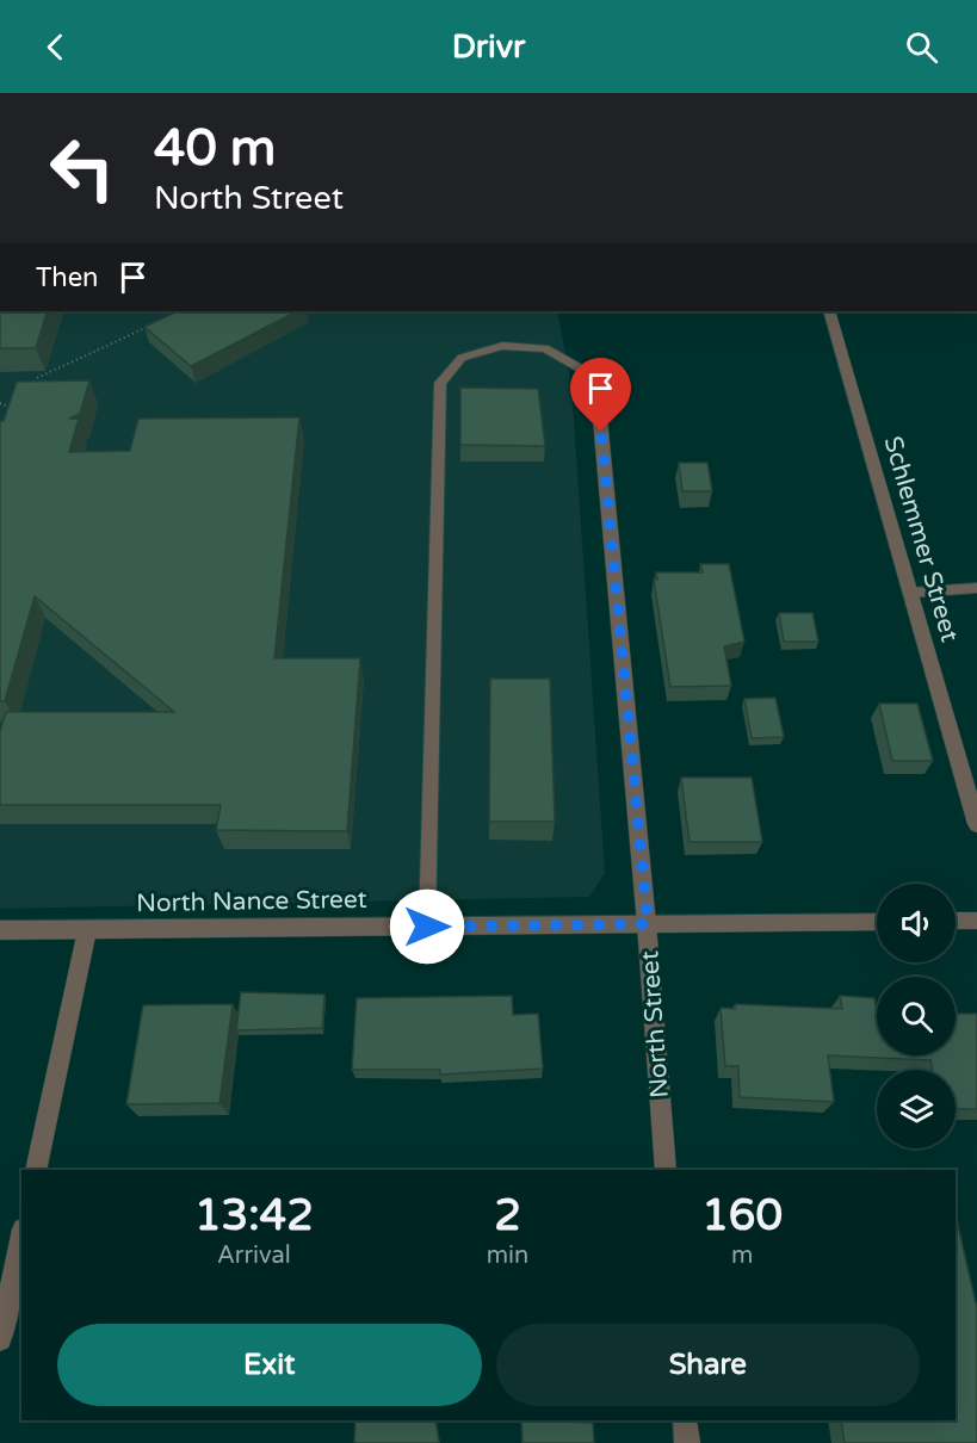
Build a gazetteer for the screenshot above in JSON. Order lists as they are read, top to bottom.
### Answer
{
  "streets": {
    "street": ["Schlemmer Street", "North Nance Street", "North Street"]
  },
  "crossings": [
    ["North Nance Street", "North Street"]
  ],
  "page": {
    "header": "Drivr",
    "turn": ["40 m", "North Street"],
    "then": "Then",
    "eta": [
      "13:42",
      "Arrival",
      "2",
      "min",
      "160",
      "m"
    ],
    "buttons": ["Exit", "Share"]
  }
}
